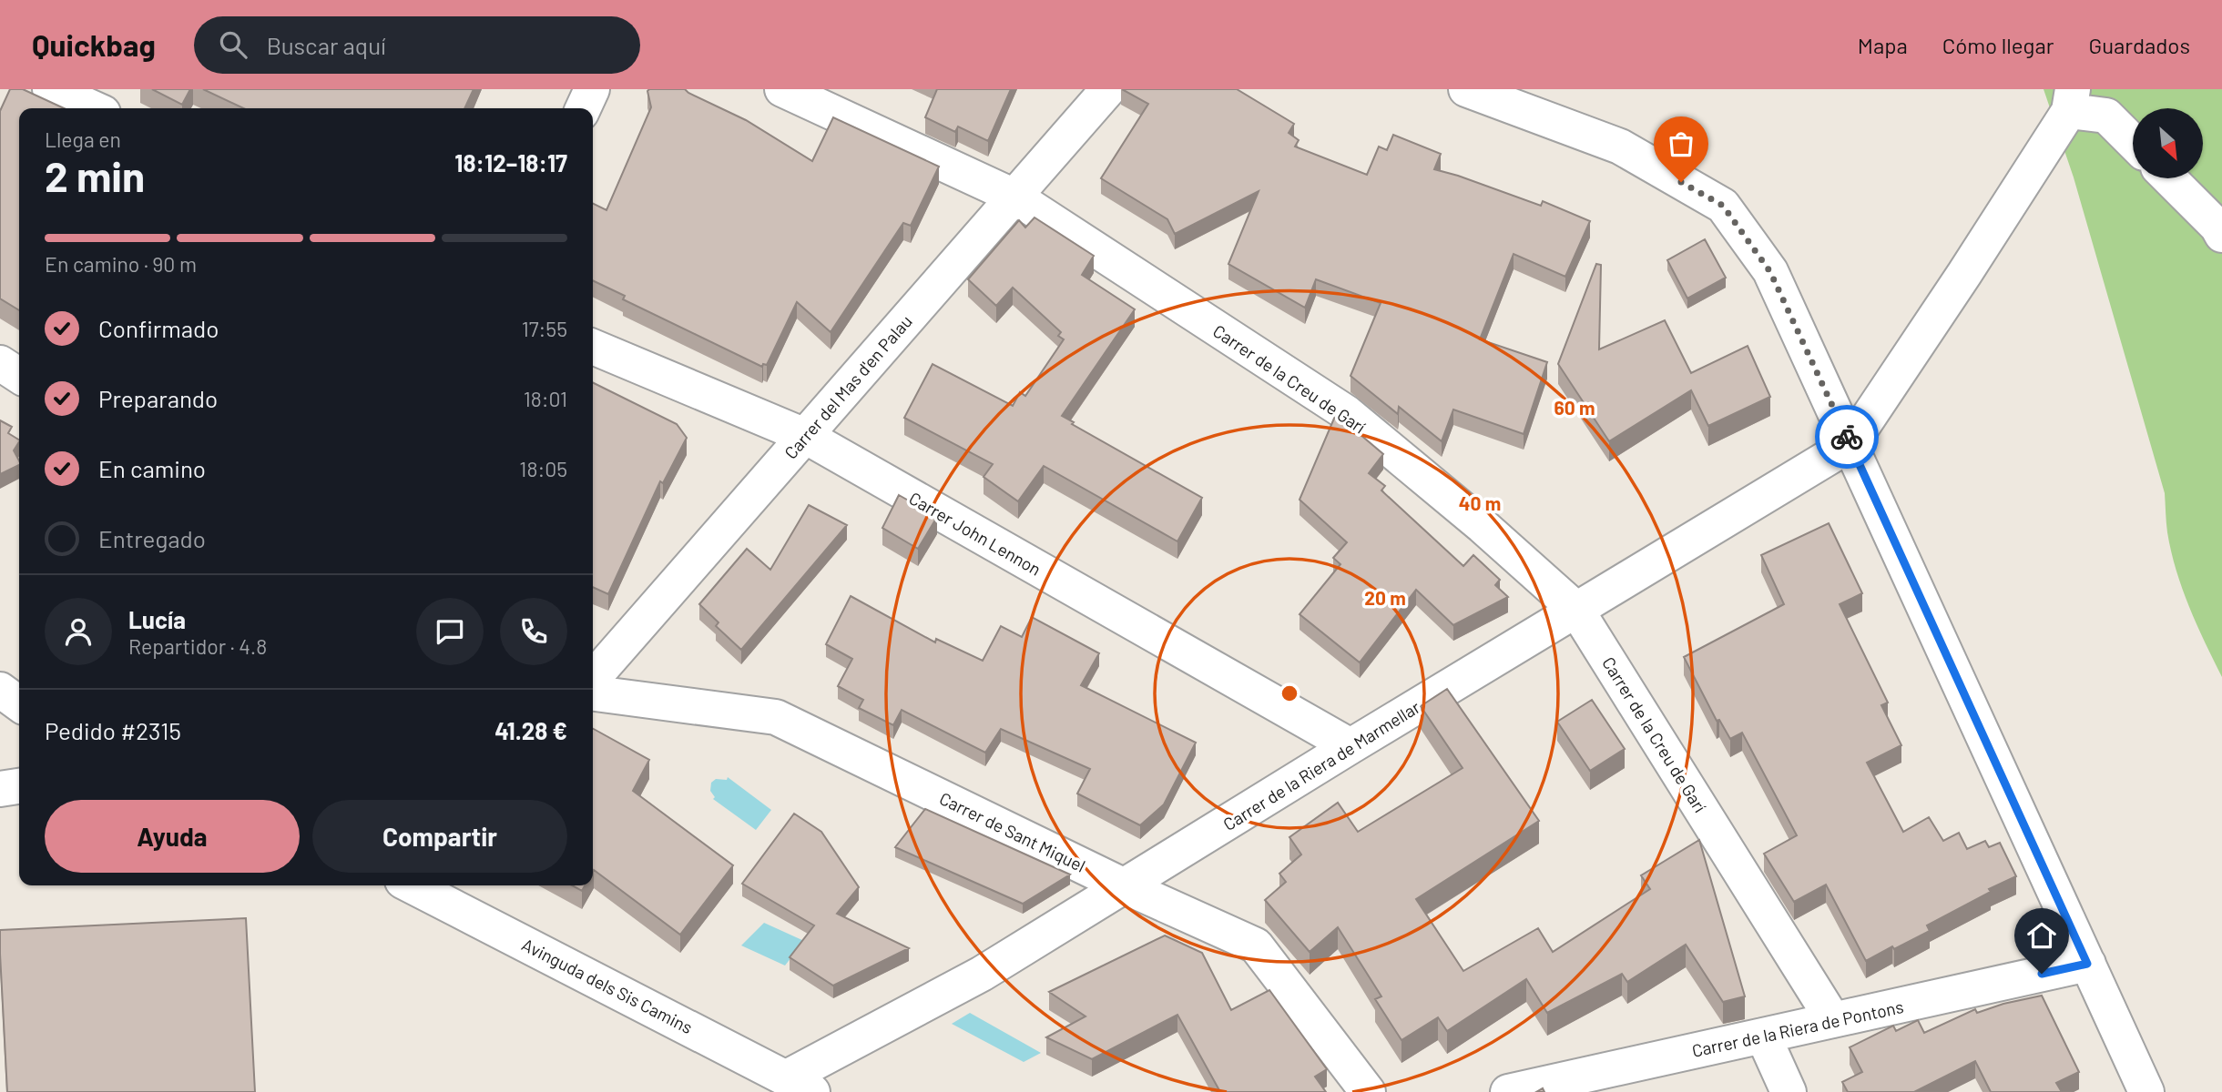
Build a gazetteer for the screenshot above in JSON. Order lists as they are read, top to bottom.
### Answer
{
  "streets": {
    "street": [
      "Carrer de la Creu de Garí",
      "Carrer del Mas d'en Palau",
      "Carrer John Lennon",
      "Carrer de la Riera de Marmellar",
      "Carrer de Sant Miquel",
      "Avinguda dels Sis Camins",
      "Carrer de la Riera de Pontons"
    ]
  },
  "crossings": [
    ["Carrer de la Creu de Garí", "Carrer del Mas d'en Palau"],
    ["Carrer de la Creu de Garí", "Carrer de la Riera de Marmellar"],
    ["Carrer de la Creu de Garí", "Carrer de la Riera de Pontons"],
    ["Carrer del Mas d'en Palau", "Carrer John Lennon"],
    ["Carrer John Lennon", "Carrer de la Riera de Marmellar"],
    ["Carrer de la Riera de Marmellar", "Carrer de Sant Miquel"],
    ["Carrer de la Riera de Marmellar", "Avinguda dels Sis Camins"]
  ],
  "north": "bottom right",
  "page": {
    "header": "Quickbag",
    "search": "Buscar aquí",
    "nav": ["Mapa", "Cómo llegar", "Guardados"],
    "heading": ["2 min", "Llega en", "18:12–18:17"],
    "panel": [
      "Lucía",
      "Repartidor · 4.8",
      "Pedido #2315",
      "41.28 €"
    ],
    "bar": "En camino · 90 m",
    "list": [
      ["Confirmado", "17:55"],
      ["Preparando", "18:01"],
      ["En camino", "18:05"],
      "Entregado"
    ],
    "buttons": ["Ayuda", "Compartir"]
  },
  "rings": ["60 m", "40 m", "20 m"]
}
